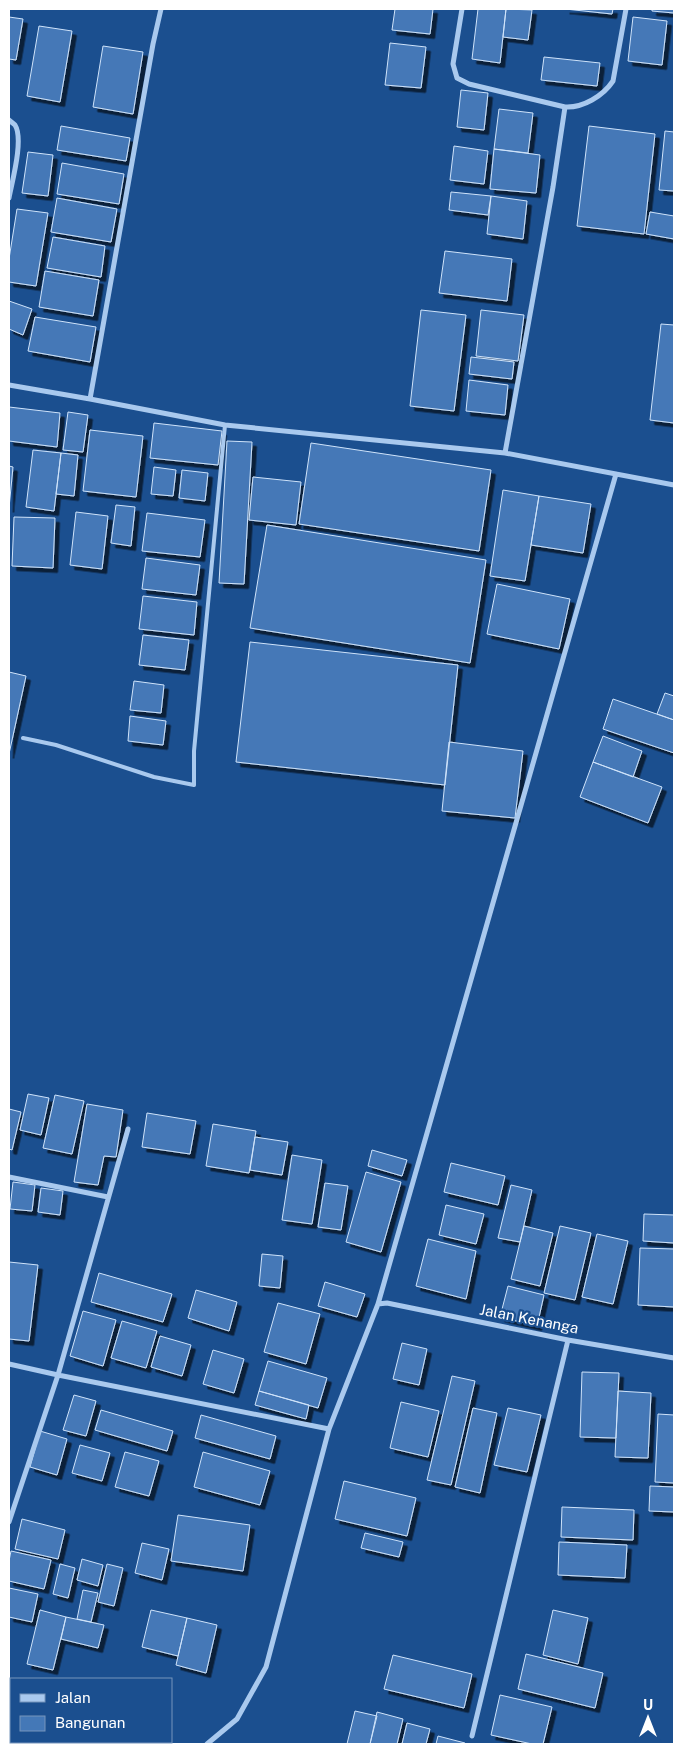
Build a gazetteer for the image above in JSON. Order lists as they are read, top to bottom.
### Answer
{
  "streets": {
    "street": ["Jalan Kenanga"]
  },
  "legend": ["Jalan", "Bangunan"],
  "north": "top"
}
